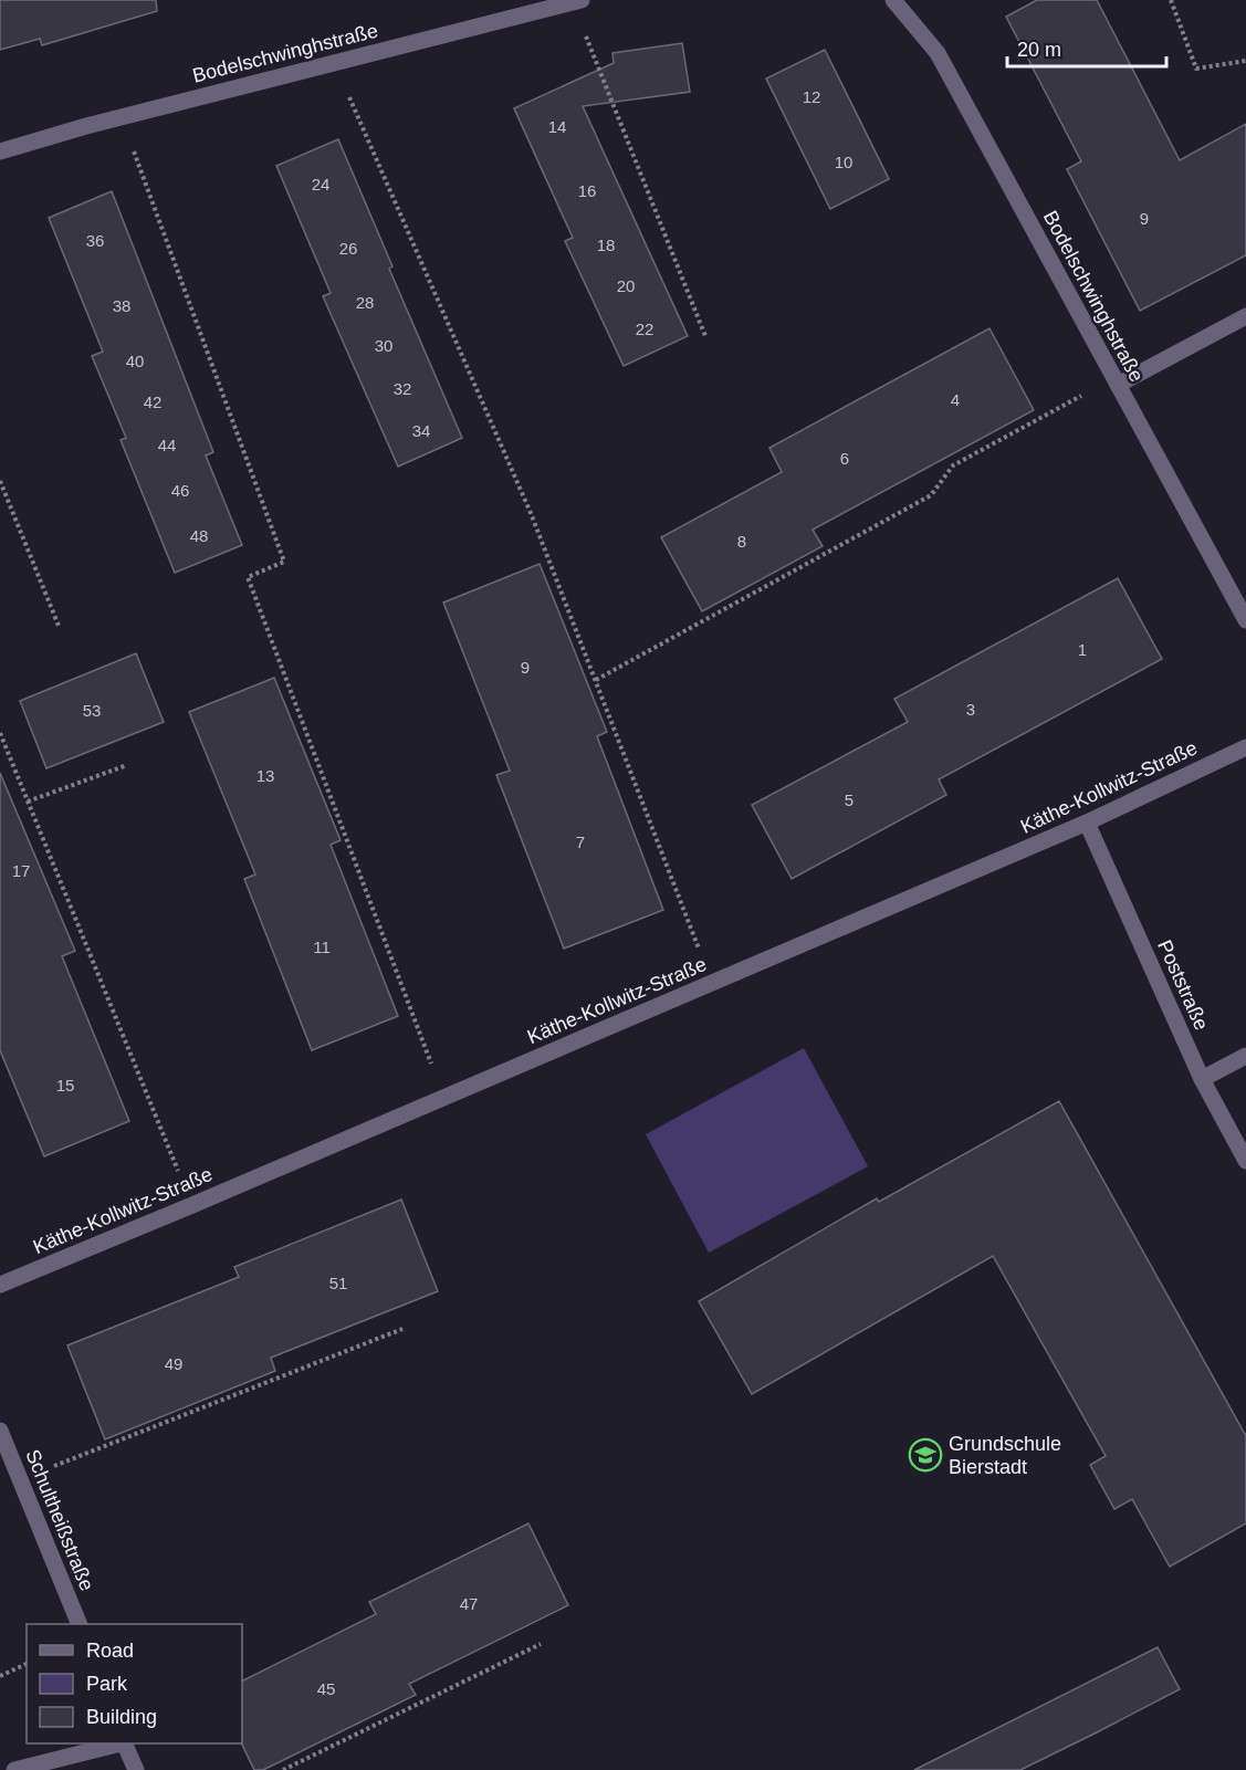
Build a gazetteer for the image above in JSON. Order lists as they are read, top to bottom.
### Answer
{
  "streets": {
    "street": [
      "Bodelschwinghstraße",
      "Käthe-Kollwitz-Straße",
      "Poststraße",
      "Schultheißstraße"
    ]
  },
  "crossings": [
    ["Käthe-Kollwitz-Straße", "Poststraße"]
  ],
  "places": {
    "school or university": ["Grundschule Bierstadt"]
  },
  "house_numbers": [
    "12",
    "14",
    "10",
    "24",
    "16",
    "9",
    "36",
    "18",
    "26",
    "20",
    "28",
    "38",
    "22",
    "30",
    "40",
    "32",
    "4",
    "42",
    "34",
    "44",
    "6",
    "46",
    "48",
    "8",
    "1",
    "9",
    "3",
    "53",
    "13",
    "5",
    "7",
    "17",
    "11",
    "15",
    "51",
    "49",
    "47",
    "45"
  ],
  "legend": ["Road", "Park", "Building"],
  "scale_bar": "20 m"
}
